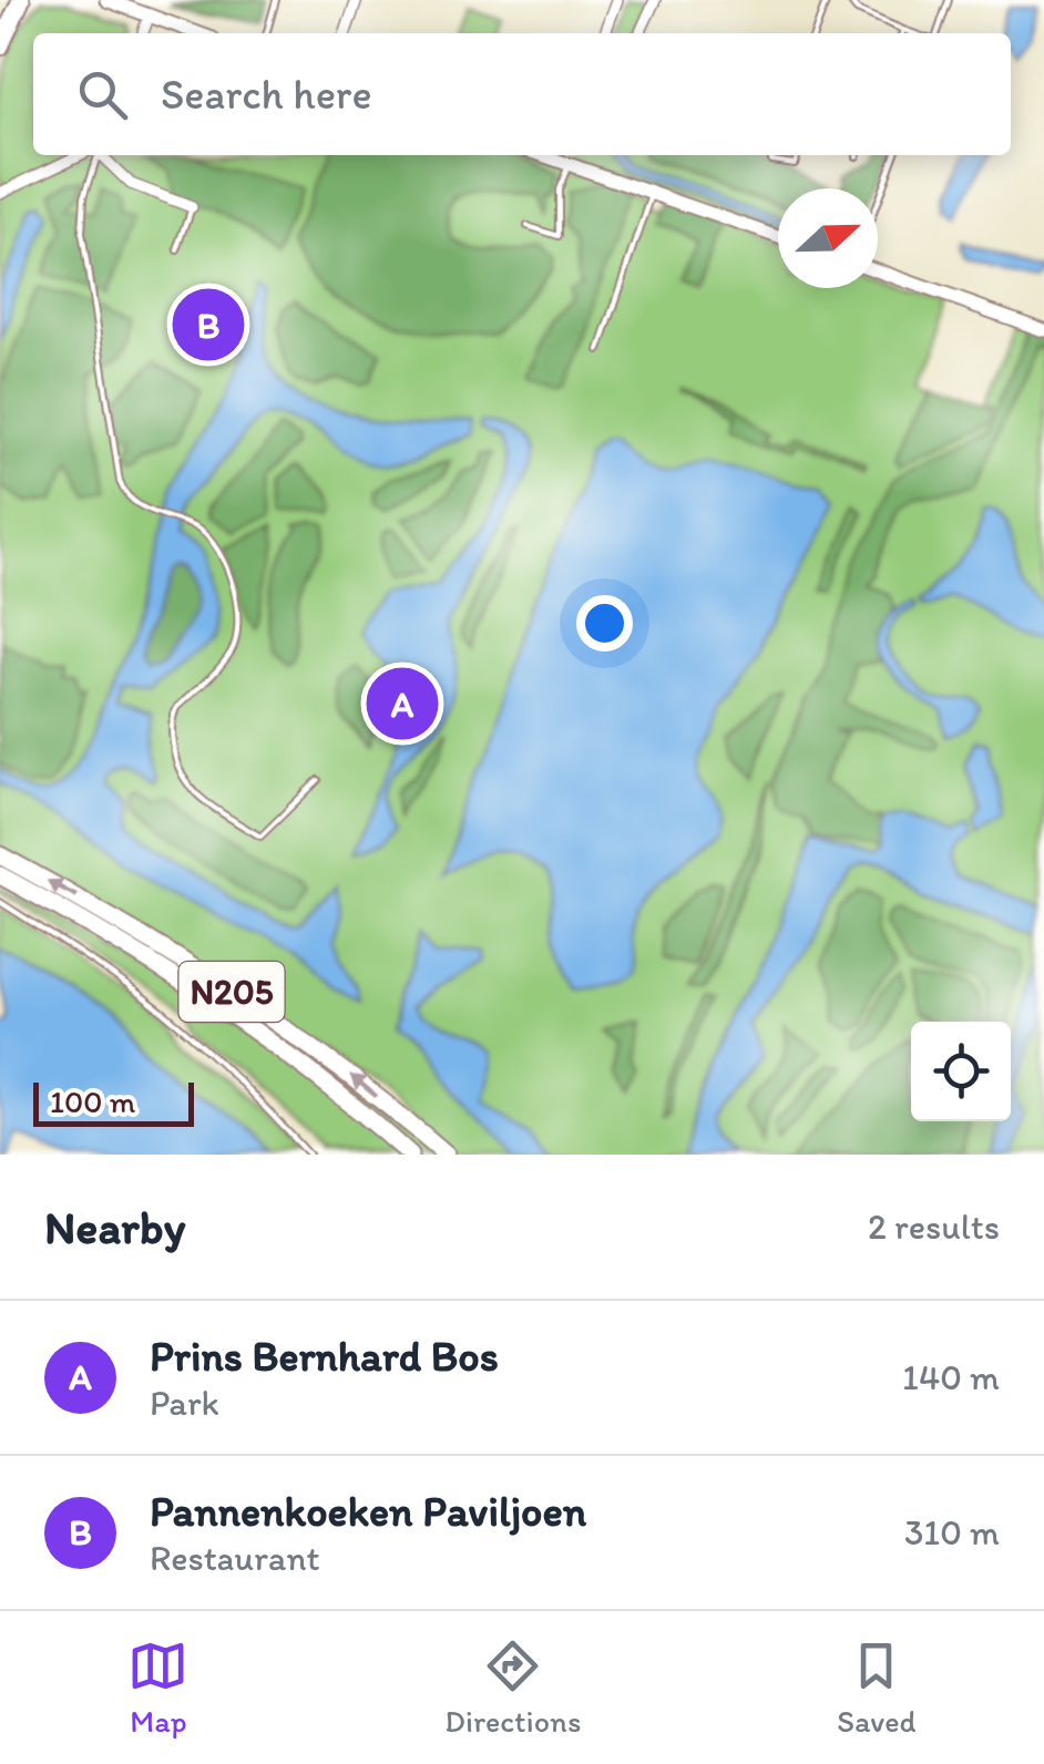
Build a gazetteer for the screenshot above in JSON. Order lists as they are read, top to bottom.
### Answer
{
  "streets": {
    "highway": ["N205"]
  },
  "scale_bar": "100 m",
  "north": "right",
  "page": {
    "search": "Search here",
    "pins": ["B", "A"],
    "scale": "100 m",
    "heading": ["Nearby", "2 results"],
    "list": [
      {
        "mark": "A",
        "name": "Prins Bernhard Bos",
        "note": "Park",
        "value": "140 m"
      },
      {
        "mark": "B",
        "name": "Pannenkoeken Paviljoen",
        "note": "Restaurant",
        "value": "310 m"
      }
    ],
    "nav": ["Map", "Directions", "Saved"]
  }
}
